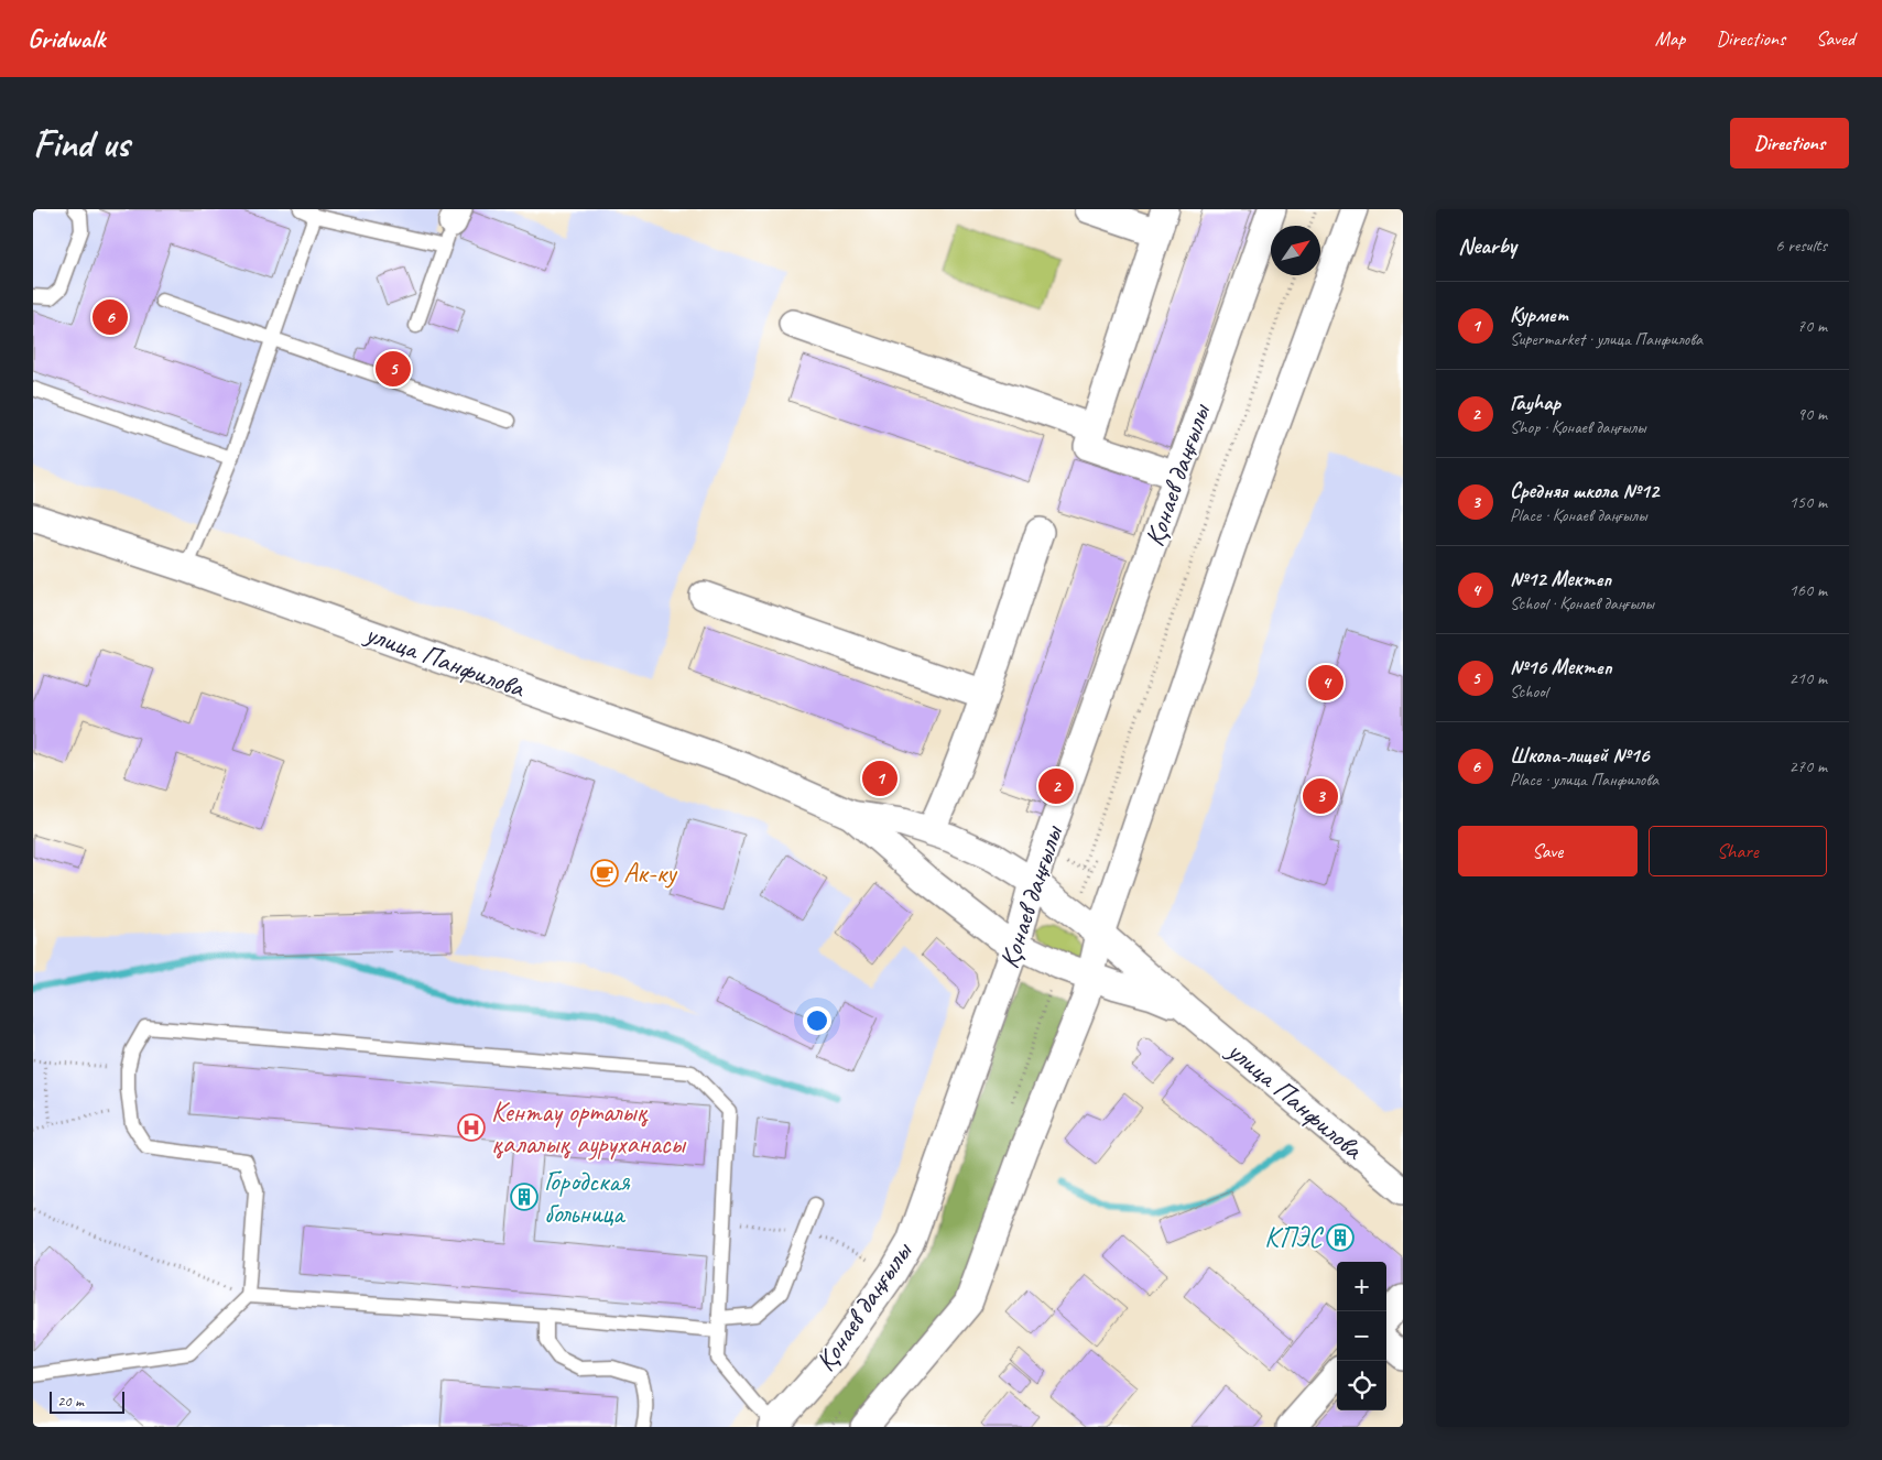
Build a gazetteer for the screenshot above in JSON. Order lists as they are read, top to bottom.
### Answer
{
  "streets": {
    "street": ["Қонаев даңғылы", "улица Панфилова"]
  },
  "crossings": [
    ["Қонаев даңғылы", "улица Панфилова"]
  ],
  "places": {
    "cafe": ["Ак-ку"],
    "hospital": ["Кентау орталық қалалық ауруханасы"],
    "building": ["Городская больница", "КПЭС"]
  },
  "scale_bar": "20 m",
  "north": "top right",
  "page": {
    "header": "Gridwalk",
    "nav": ["Map", "Directions", "Saved"],
    "buttons": [
      "Directions",
      ["Save", "Share"]
    ],
    "title": "Find us",
    "heading": ["Nearby", "6 results"],
    "list": [
      {
        "mark": "1",
        "name": "Курмет",
        "note": "Supermarket · улица Панфилова",
        "value": "70 m"
      },
      {
        "mark": "2",
        "name": "Гауһар",
        "note": "Shop · Қонаев даңғылы",
        "value": "90 m"
      },
      {
        "mark": "3",
        "name": "Средняя школа №12",
        "note": "Place · Қонаев даңғылы",
        "value": "150 m"
      },
      {
        "mark": "4",
        "name": "№12 Мектеп",
        "note": "School · Қонаев даңғылы",
        "value": "160 m"
      },
      {
        "mark": "5",
        "name": "№16 Мектеп",
        "note": "School",
        "value": "210 m"
      },
      {
        "mark": "6",
        "name": "Школа-лицей №16",
        "note": "Place · улица Панфилова",
        "value": "270 m"
      }
    ],
    "pins": [
      "6",
      "5",
      "4",
      "1",
      "2",
      "3"
    ],
    "map_buttons": ["+", "−"],
    "scale": "20 m"
  }
}
